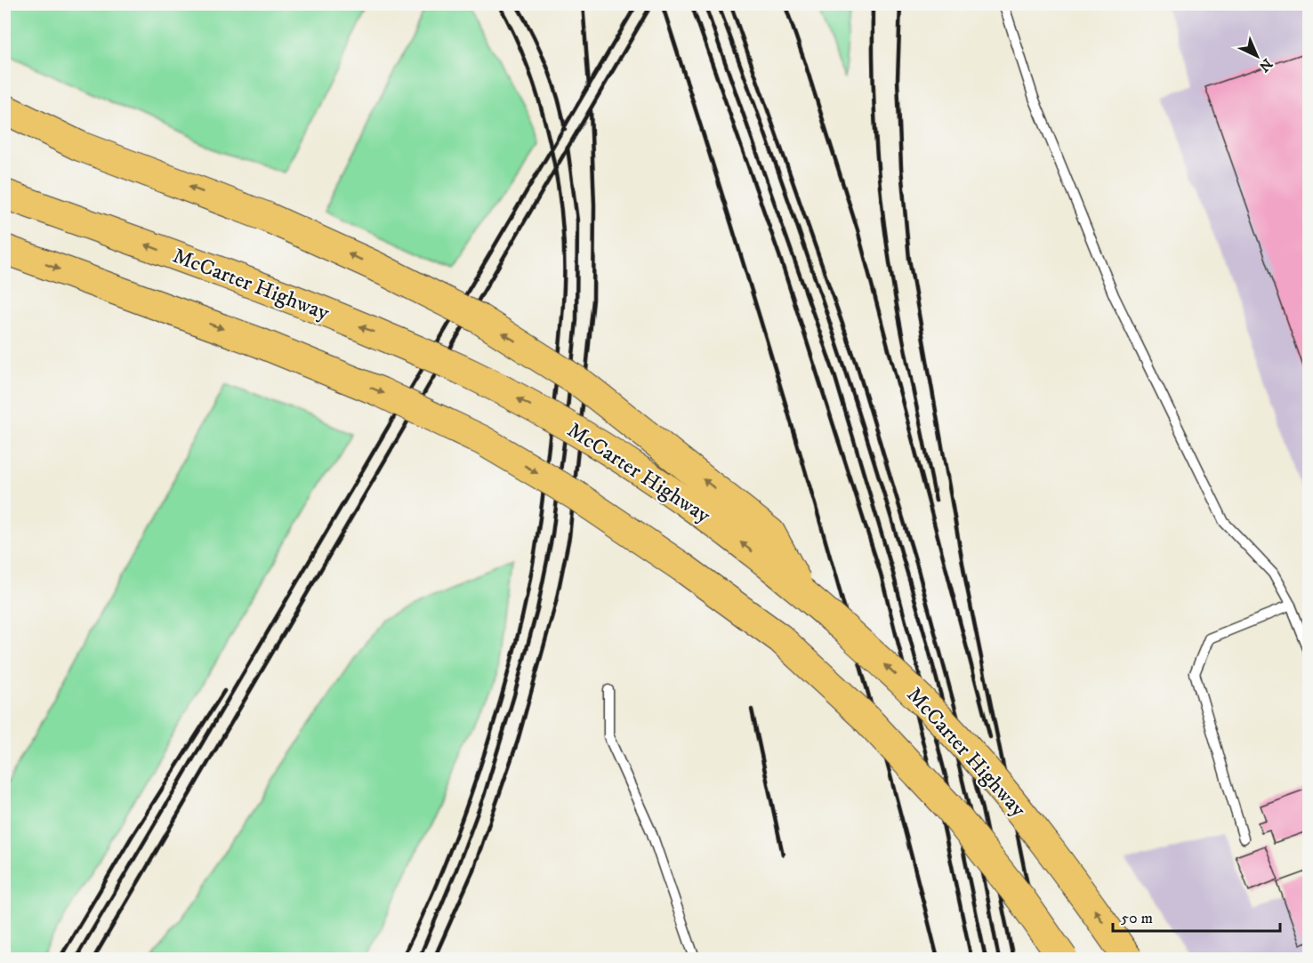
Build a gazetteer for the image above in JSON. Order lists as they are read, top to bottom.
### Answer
{
  "streets": {
    "highway": ["McCarter Highway"]
  },
  "scale_bar": "50 m",
  "north": "bottom right"
}
